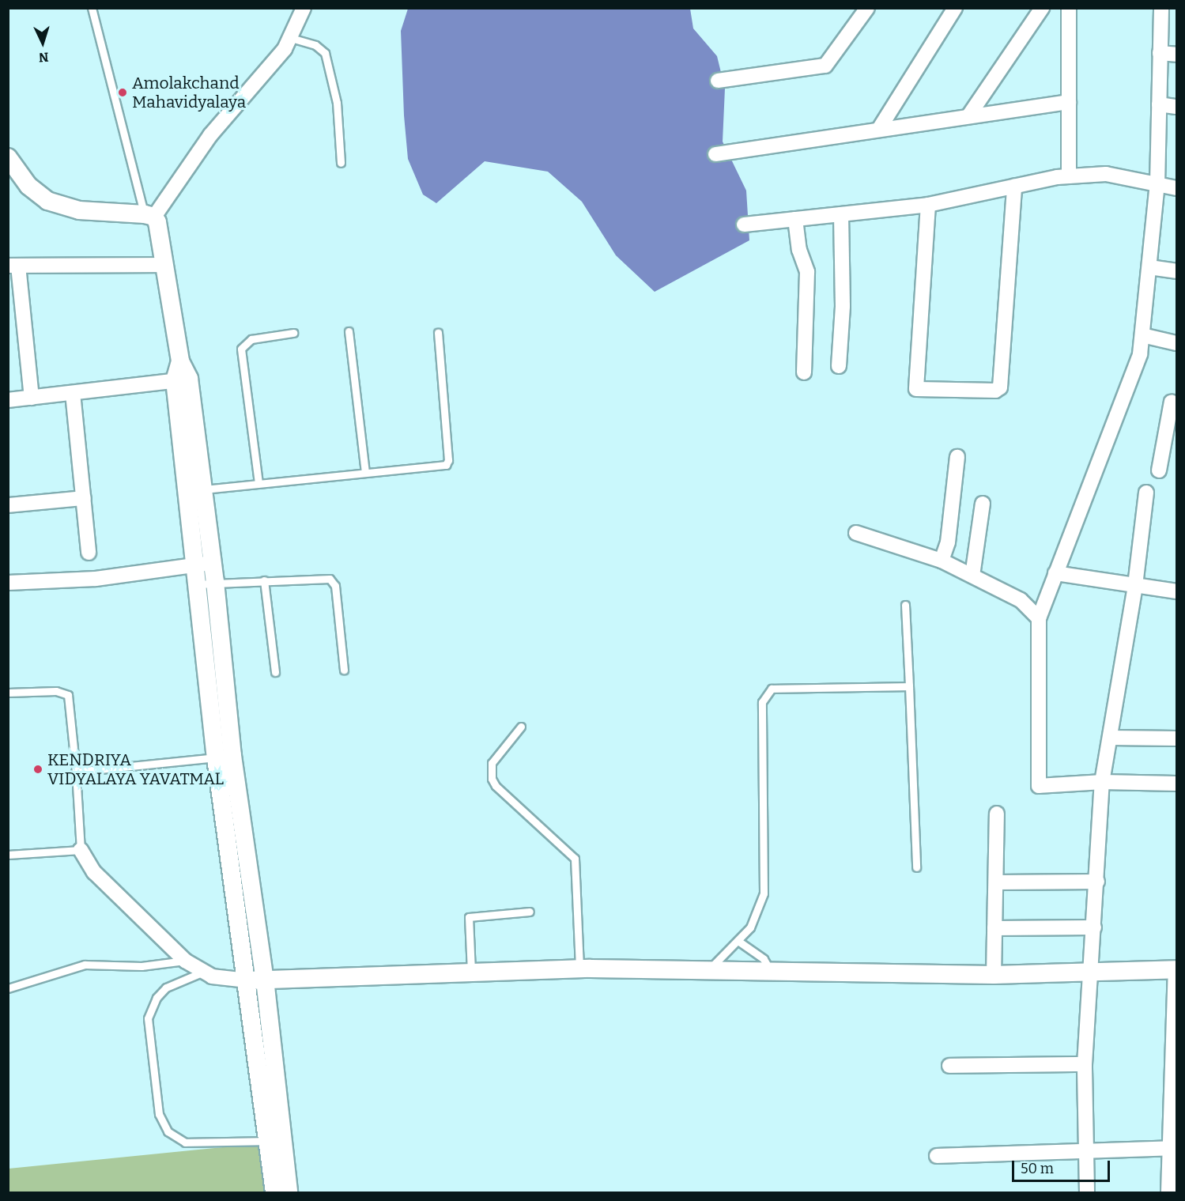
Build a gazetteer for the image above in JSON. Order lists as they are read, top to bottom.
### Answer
{
  "places": ["Amolakchand Mahavidyalaya", "KENDRIYA VIDYALAYA YAVATMAL"],
  "scale_bar": "50 m",
  "north": "bottom"
}
